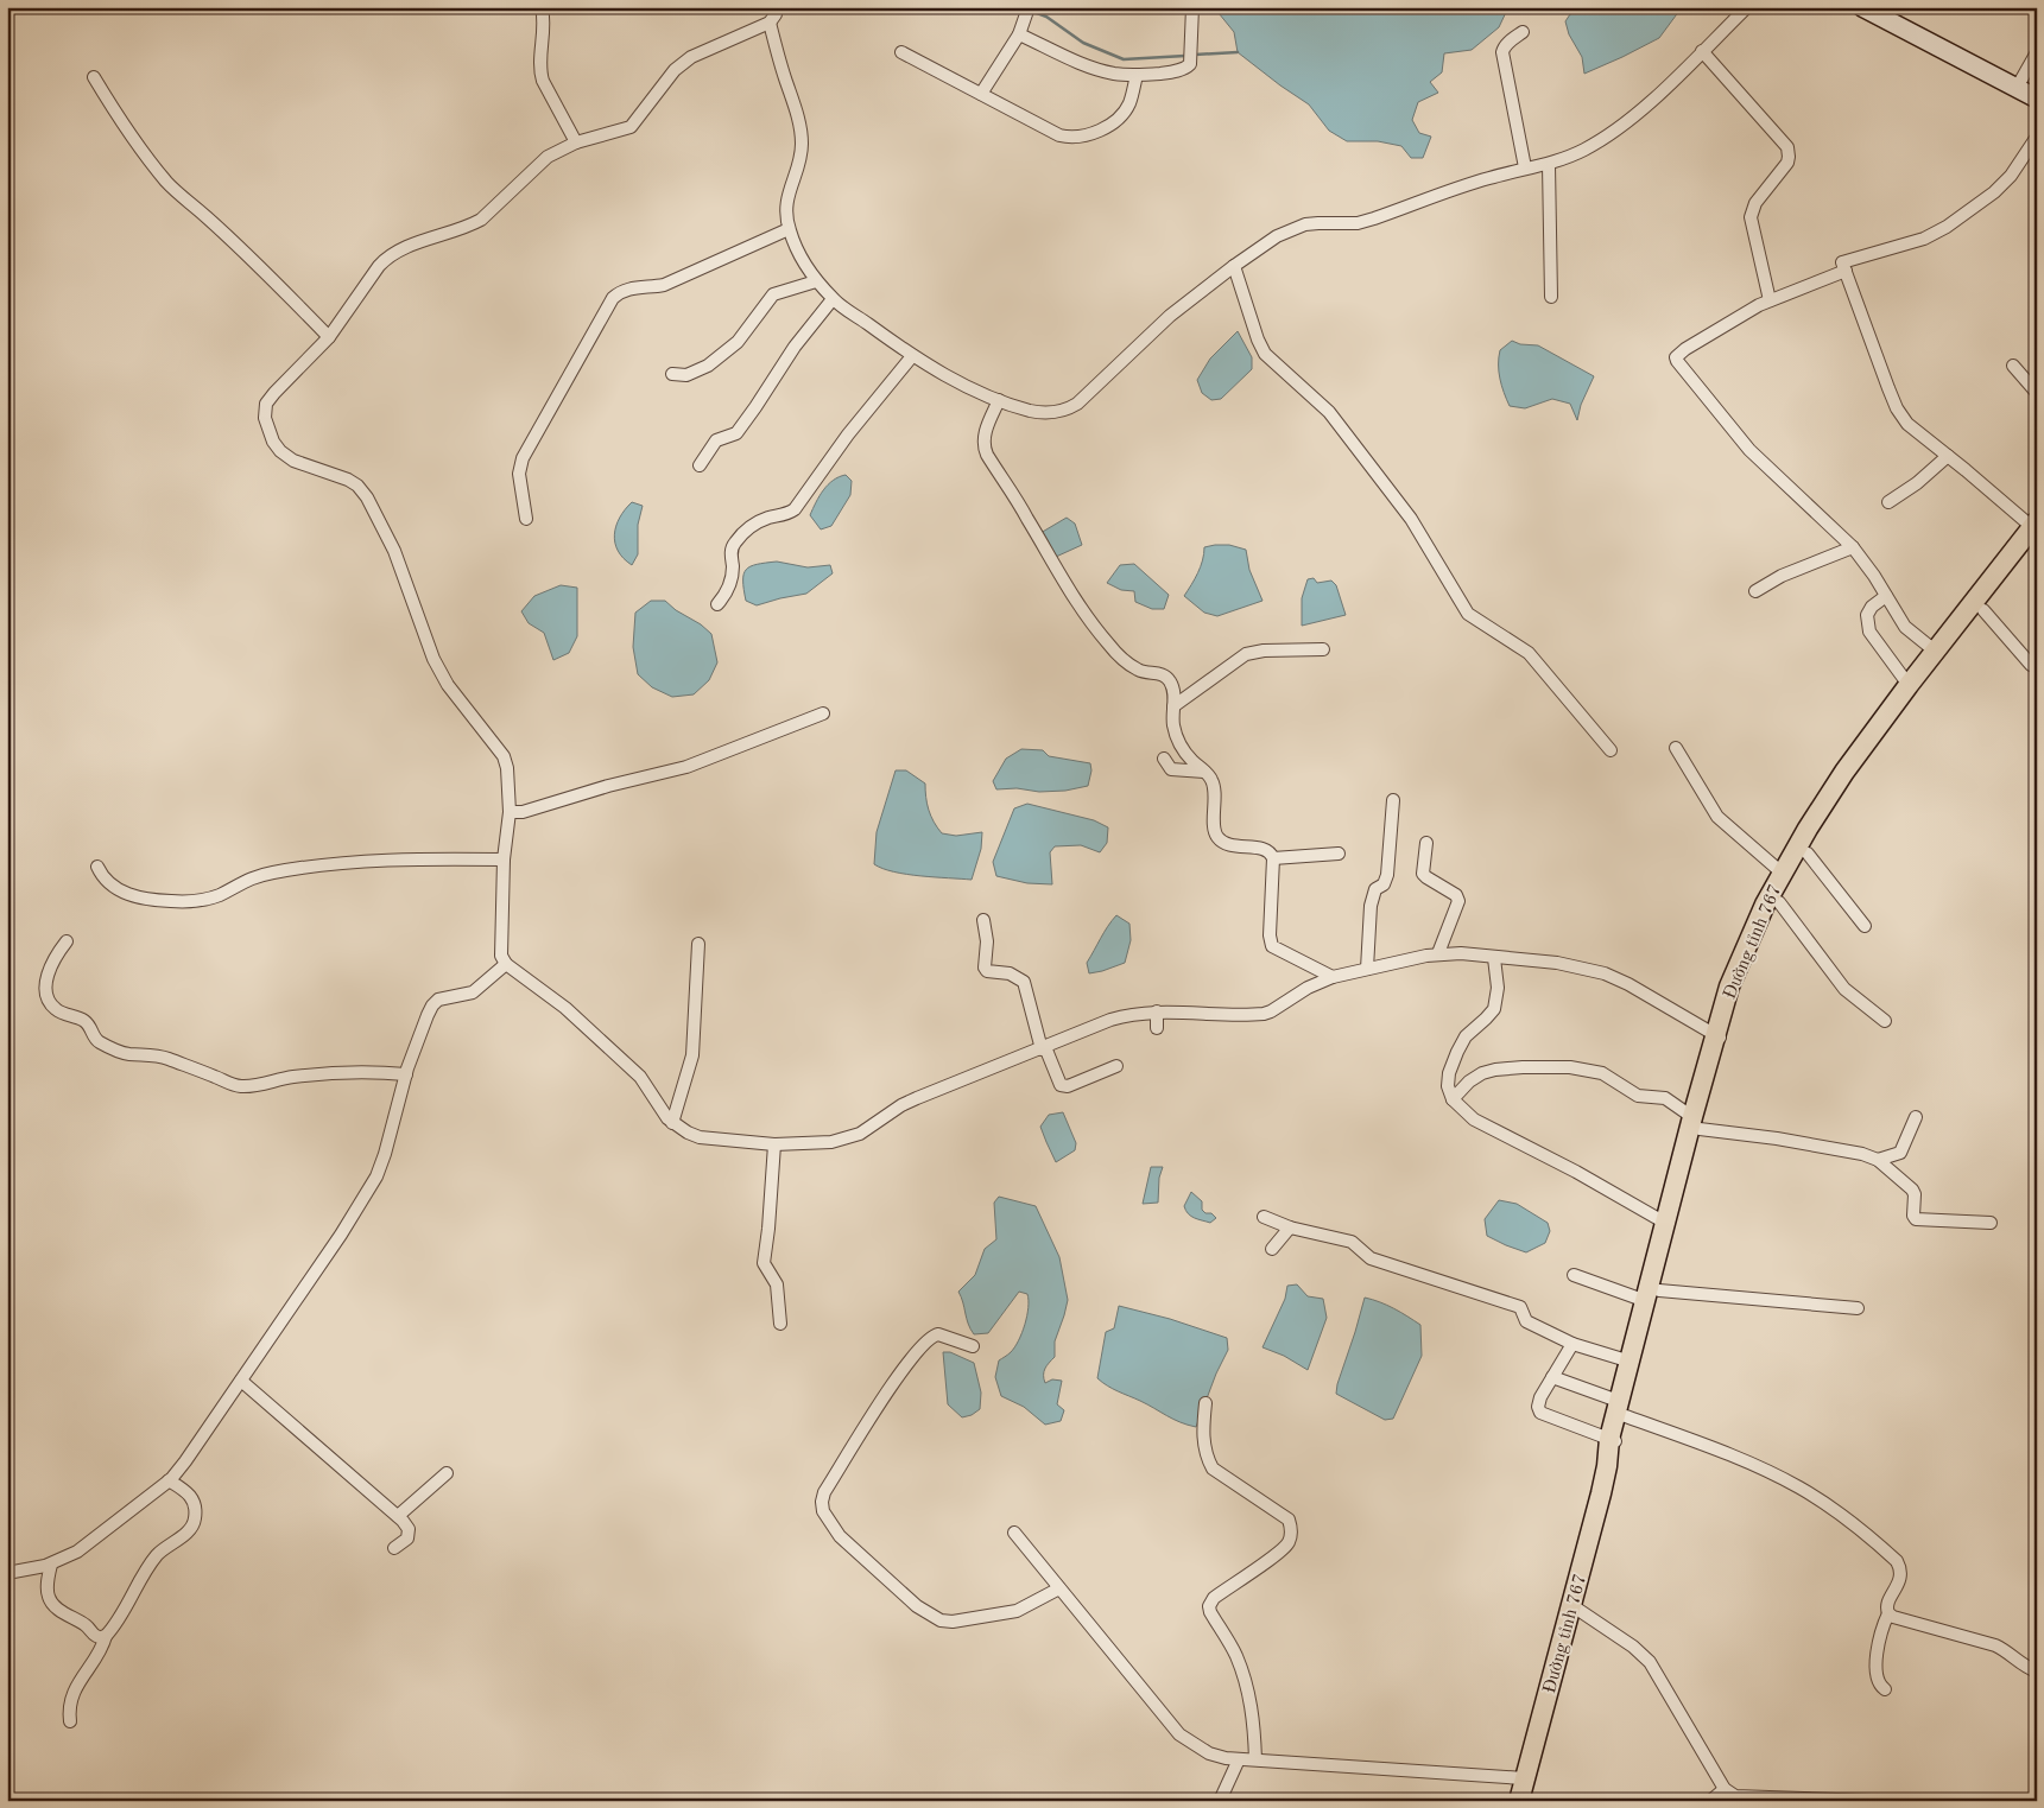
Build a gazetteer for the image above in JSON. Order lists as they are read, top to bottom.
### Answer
{
  "streets": {
    "main road": ["Đường tỉnh 767"]
  }
}
